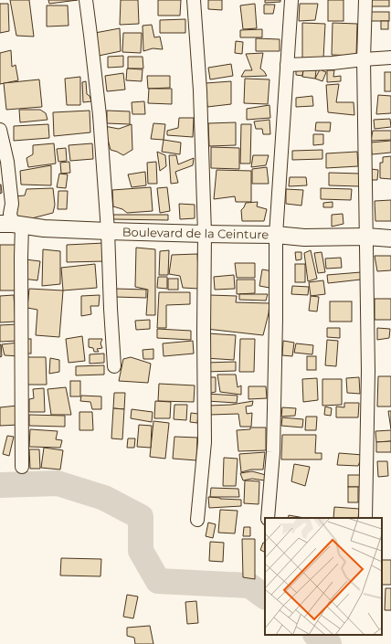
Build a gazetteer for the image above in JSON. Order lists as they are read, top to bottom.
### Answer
{
  "streets": {
    "street": ["Boulevard de la Ceinture"]
  }
}
